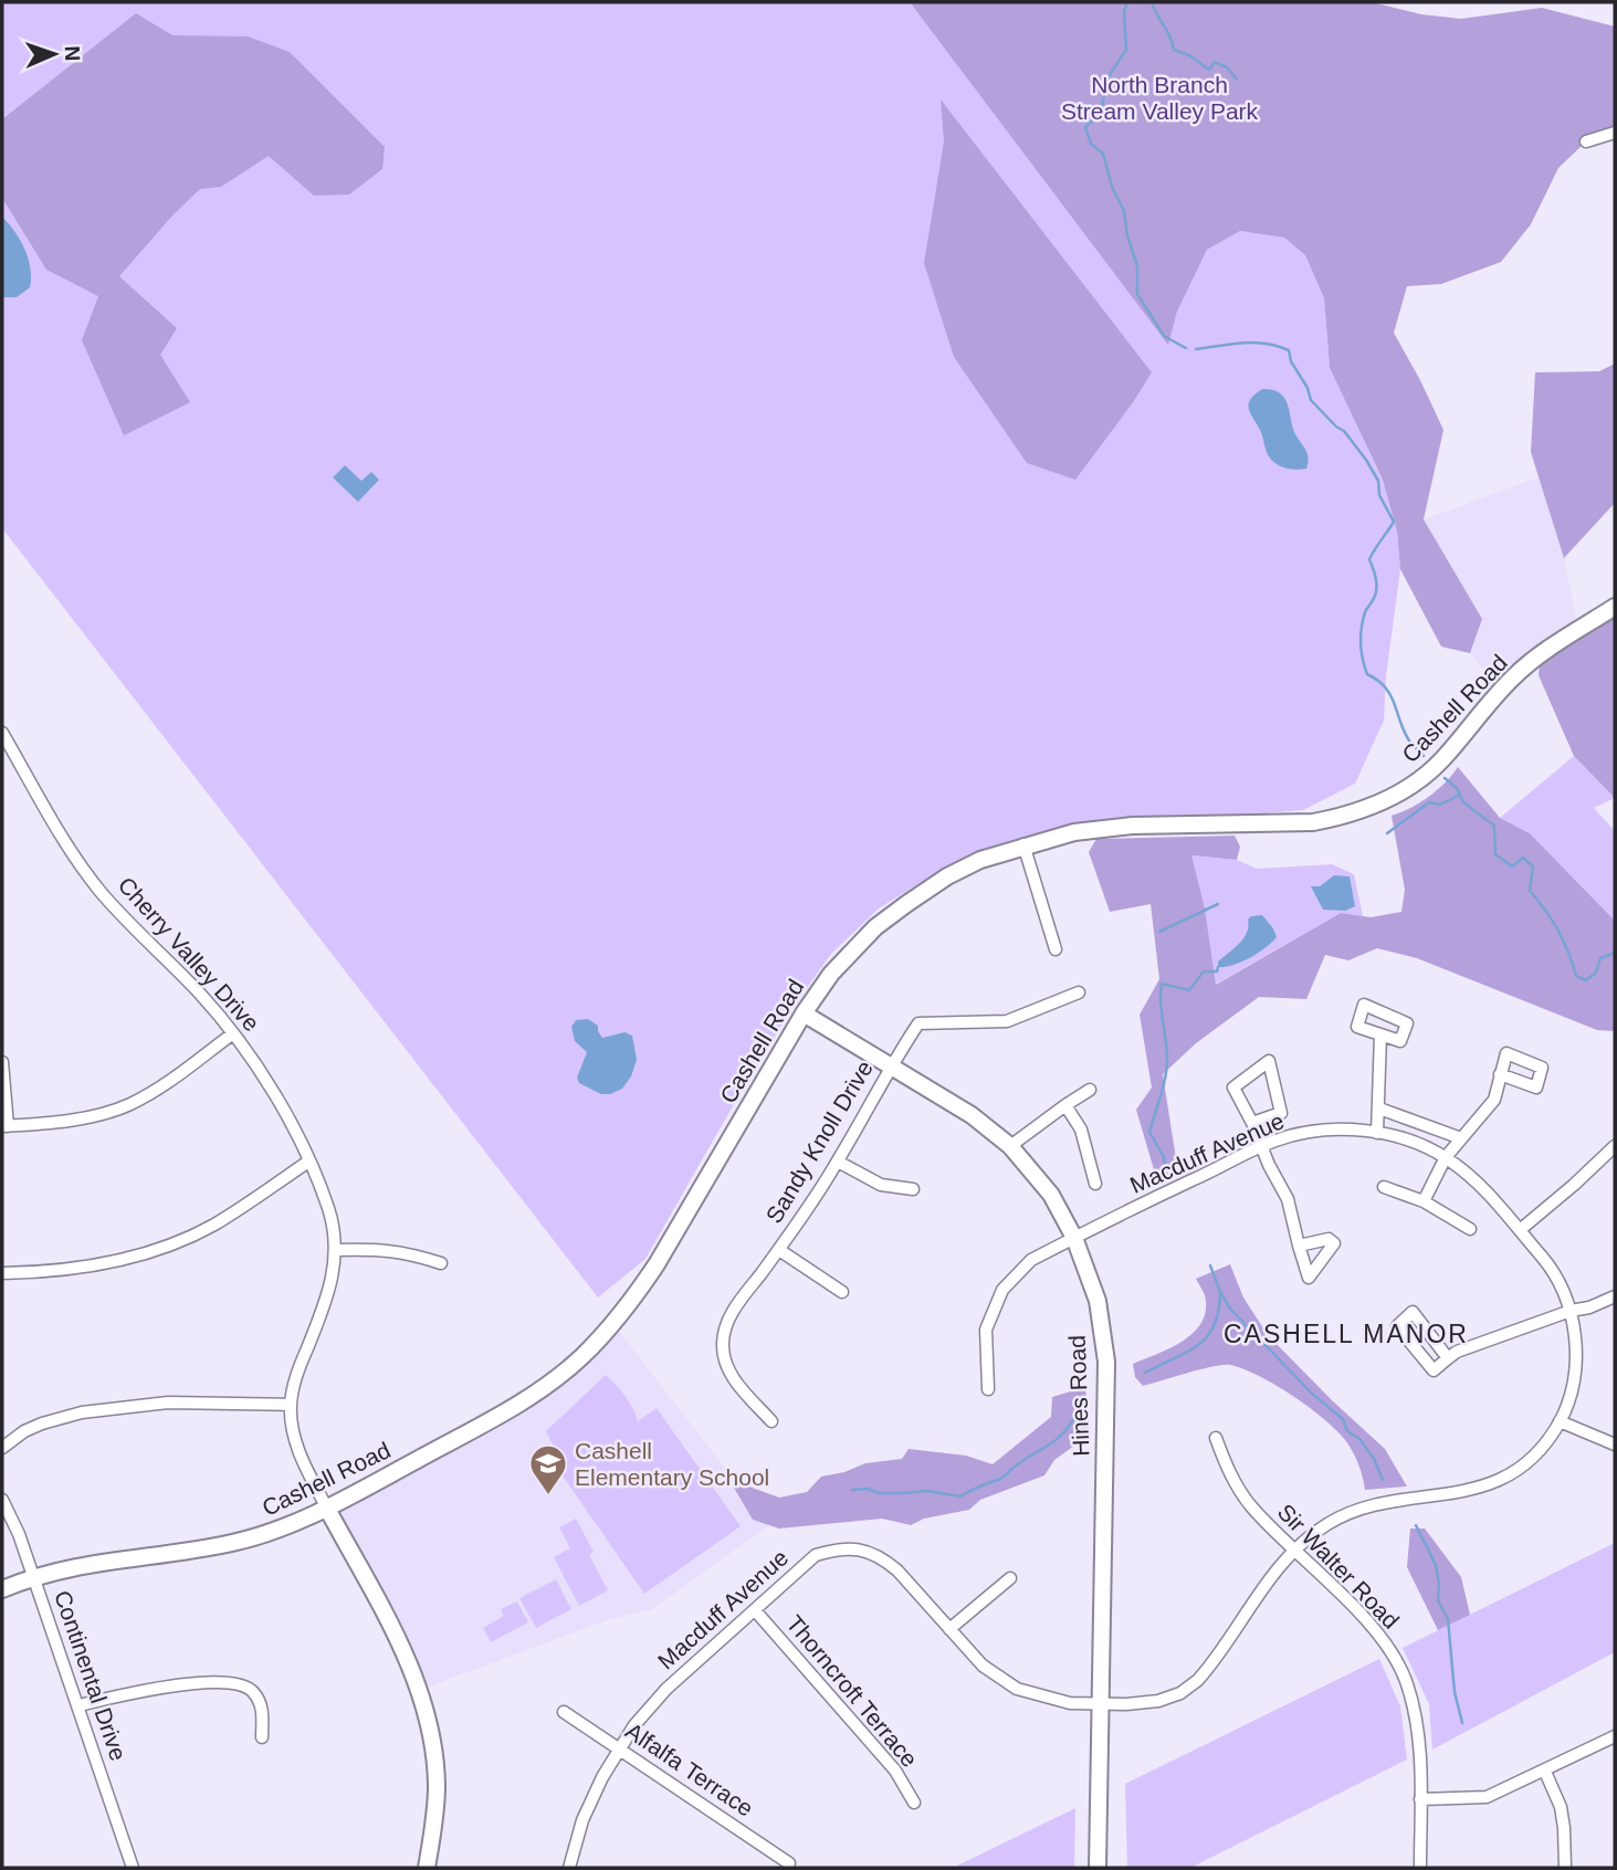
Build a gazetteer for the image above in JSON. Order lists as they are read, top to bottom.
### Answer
{
  "streets": {
    "street": [
      "Cashell Road",
      "Cherry Valley Drive",
      "Sandy Knoll Drive",
      "Macduff Avenue",
      "Hines Road",
      "Sir Walter Road",
      "Continental Drive",
      "Thorncroft Terrace",
      "Alfalfa Terrace"
    ]
  },
  "crossings": [
    ["Cashell Road", "Cherry Valley Drive"],
    ["Cashell Road", "Hines Road"],
    ["Cashell Road", "Continental Drive"],
    ["Sandy Knoll Drive", "Hines Road"],
    ["Macduff Avenue", "Hines Road"],
    ["Macduff Avenue", "Sir Walter Road"],
    ["Macduff Avenue", "Thorncroft Terrace"],
    ["Macduff Avenue", "Alfalfa Terrace"]
  ],
  "districts": ["CASHELL MANOR"],
  "parks": ["North Branch Stream Valley Park"],
  "places": {
    "school or university": ["Cashell Elementary School"]
  },
  "north": "right"
}
